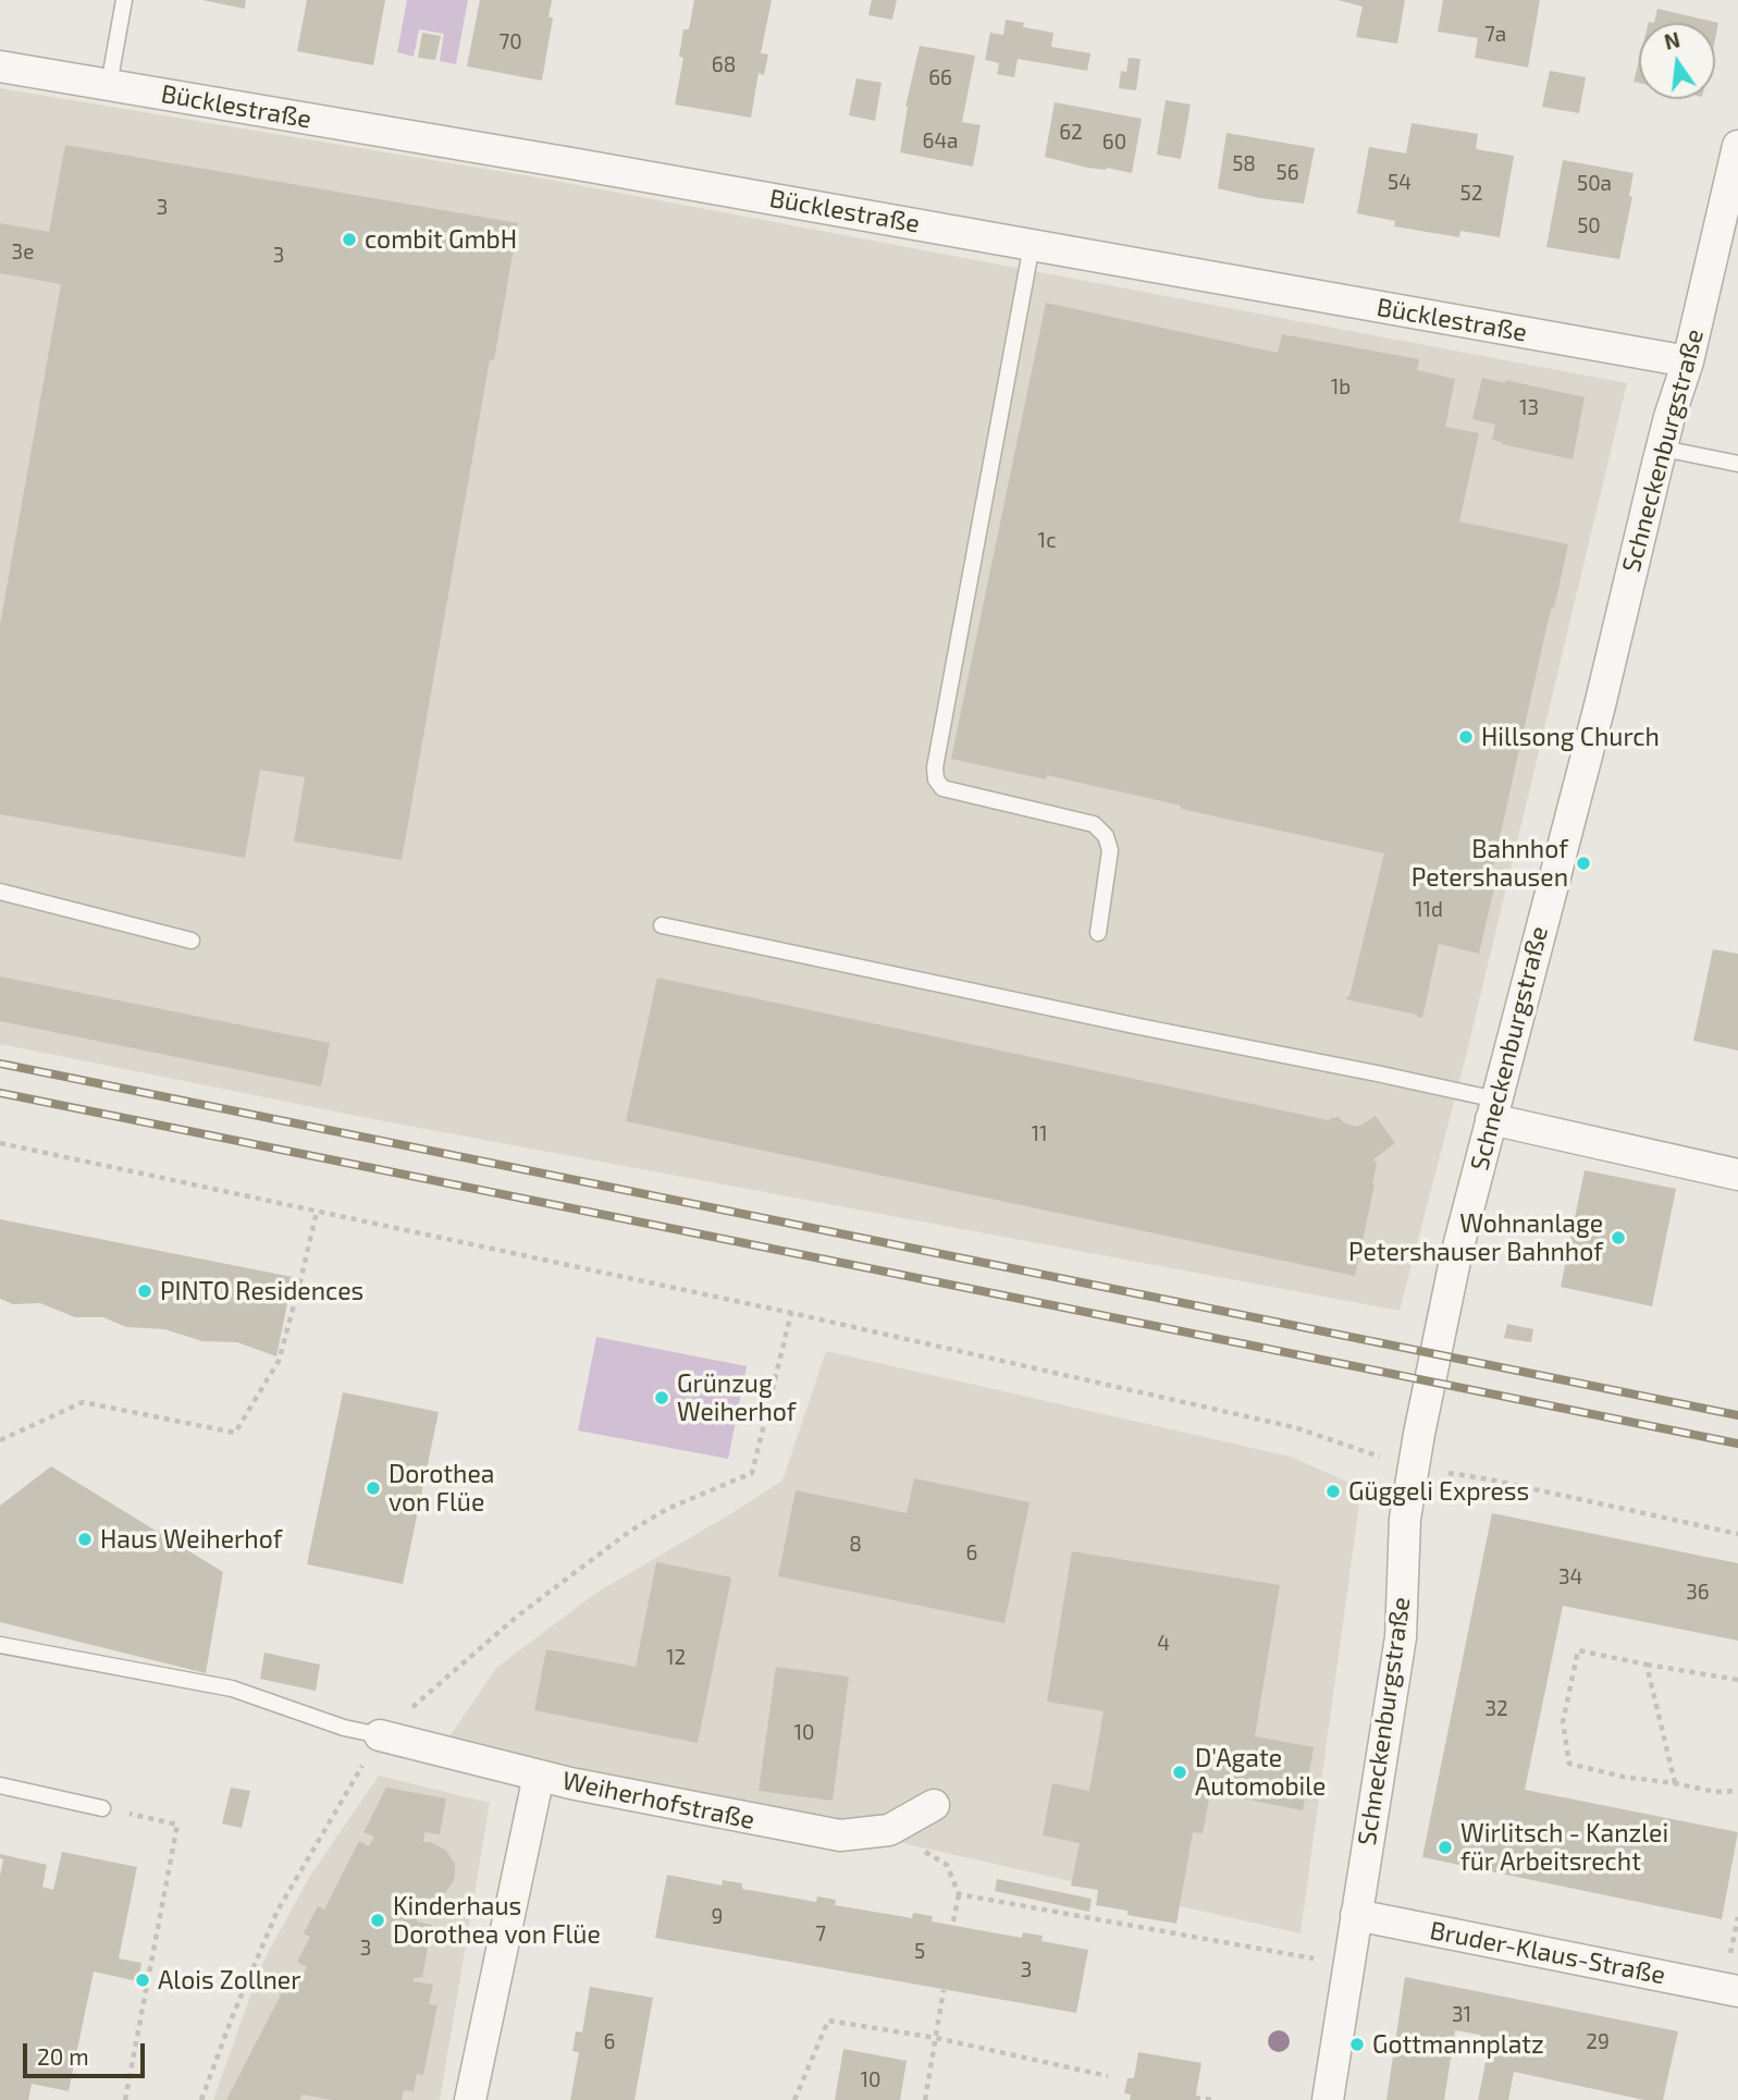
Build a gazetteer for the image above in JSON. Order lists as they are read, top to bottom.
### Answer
{
  "streets": {
    "street": [
      "Bücklestraße",
      "Schneckenburgstraße",
      "Weiherhofstraße",
      "Bruder-Klaus-Straße"
    ]
  },
  "crossings": [
    ["Bücklestraße", "Schneckenburgstraße"],
    ["Schneckenburgstraße", "Bruder-Klaus-Straße"]
  ],
  "places": [
    "combit GmbH",
    "Hillsong Church",
    "Bahnhof Petershausen",
    "Wohnanlage Petershauser Bahnhof",
    "PINTO Residences",
    "Grünzug Weiherhof",
    "Dorothea von Flüe",
    "Güggeli Express",
    "Haus Weiherhof",
    "D'Agate Automobile",
    "Wirlitsch - Kanzlei für Arbeitsrecht",
    "Kinderhaus Dorothea von Flüe",
    "Alois Zollner",
    "Gottmannplatz"
  ],
  "house_numbers": [
    "7a",
    "70",
    "68",
    "66",
    "62",
    "64a",
    "60",
    "58",
    "56",
    "54",
    "50a",
    "52",
    "3",
    "50",
    "3e",
    "3",
    "1b",
    "13",
    "1c",
    "11d",
    "11",
    "8",
    "6",
    "34",
    "36",
    "4",
    "12",
    "32",
    "10",
    "9",
    "7",
    "3",
    "5",
    "3",
    "31",
    "6",
    "29",
    "10"
  ],
  "scale_bar": "20 m",
  "north": "top"
}
